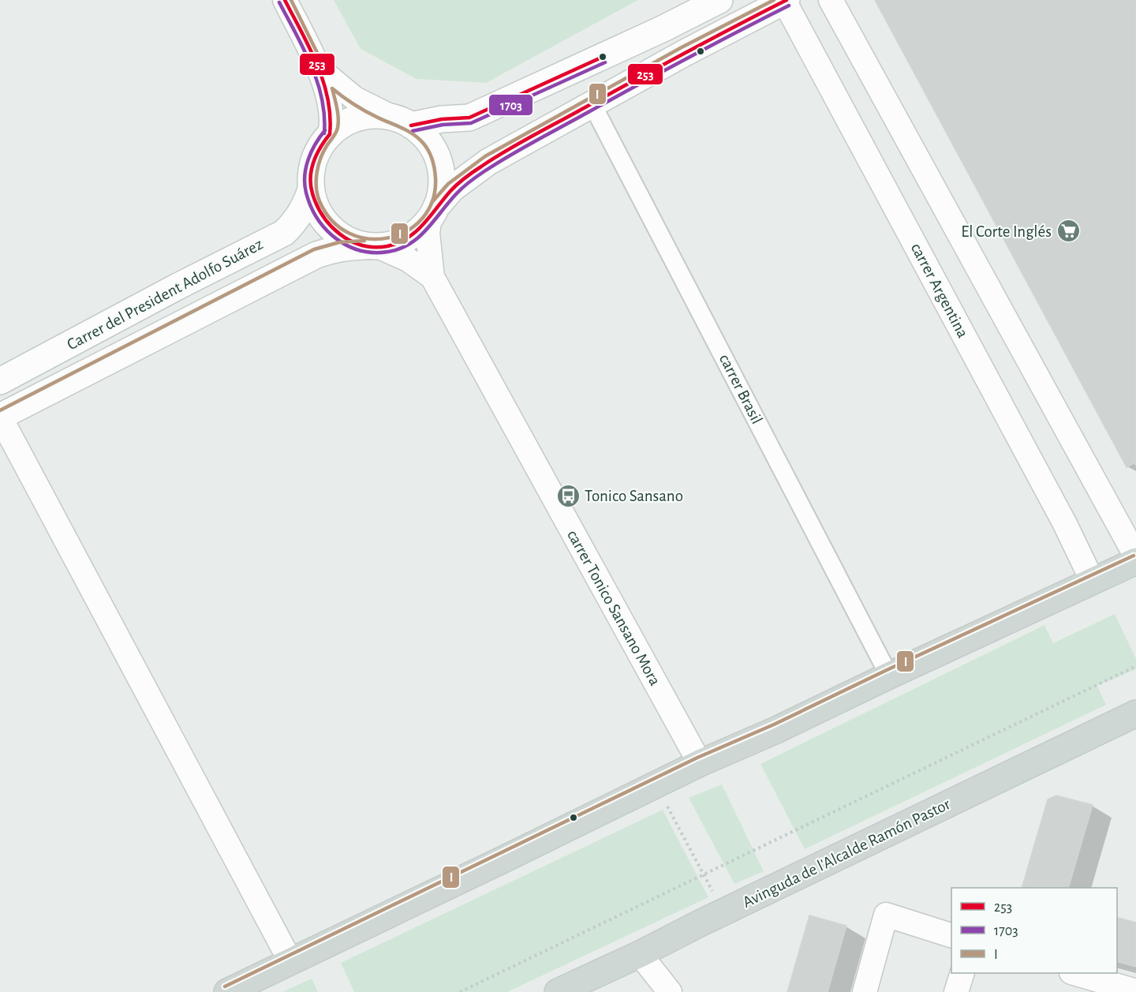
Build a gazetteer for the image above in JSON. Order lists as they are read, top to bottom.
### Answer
{
  "streets": {
    "main road": ["Carrer del President Adolfo Suárez", "Avinguda de l'Alcalde Ramón Pastor"],
    "street": ["carrer Argentina", "carrer Brasil", "carrer Tonico Sansano Mora"]
  },
  "crossings": [
    ["Carrer del President Adolfo Suárez", "carrer Tonico Sansano Mora"]
  ],
  "places": {
    "supermarket": ["El Corte Inglés"],
    "bus stop": ["Tonico Sansano"]
  },
  "lines": ["transit line 253", "transit line I", "transit line 1703"],
  "legend": ["253", "1703", "I"]
}
